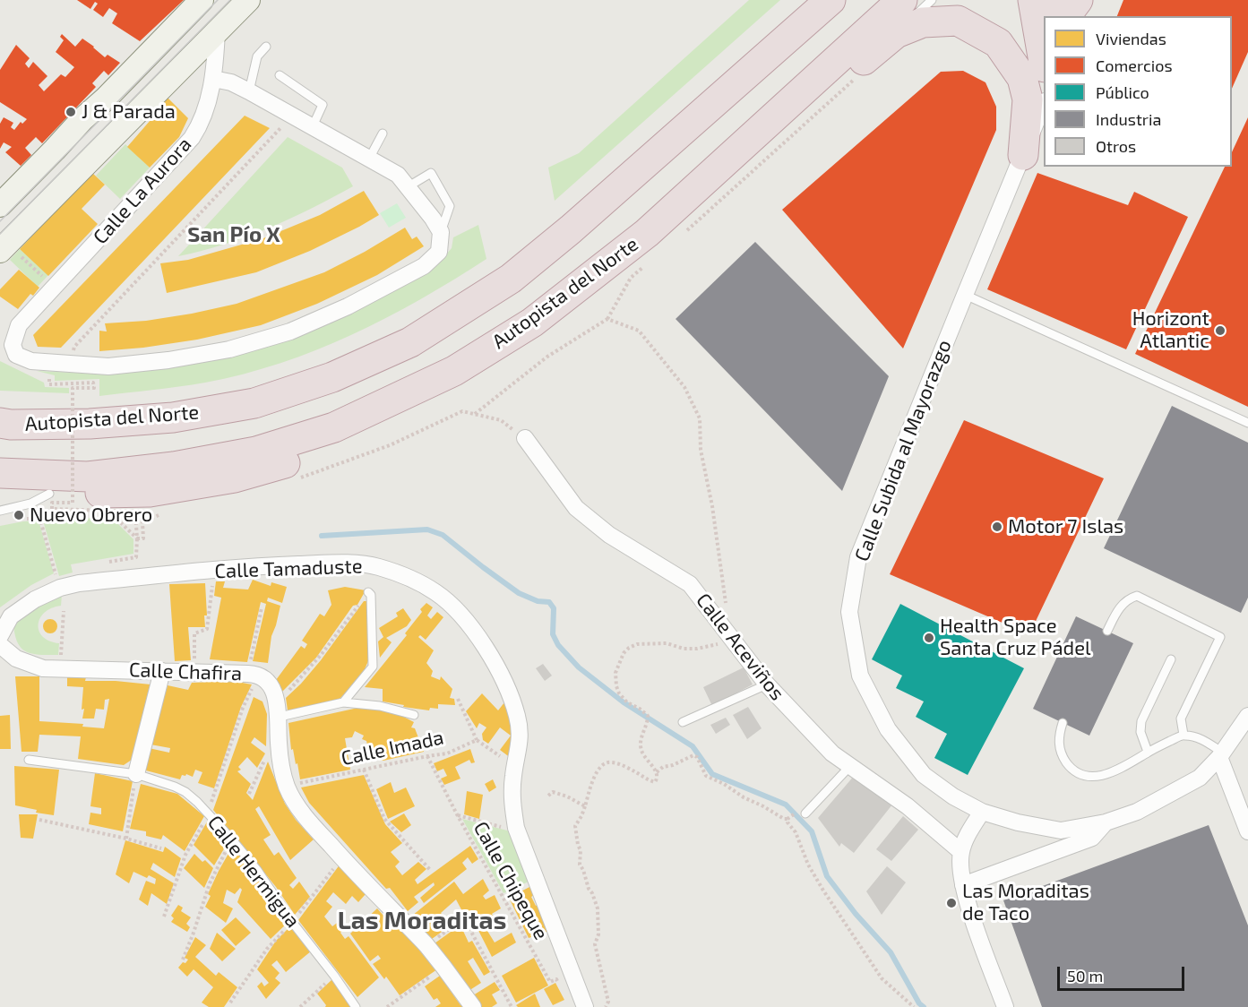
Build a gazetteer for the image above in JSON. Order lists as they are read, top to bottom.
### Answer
{
  "streets": {
    "highway": ["Autopista del Norte"],
    "street": [
      "Calle La Aurora",
      "Calle Subida al Mayorazgo",
      "Calle Tamaduste",
      "Calle Aceviños",
      "Calle Chafira"
    ],
    "lane": ["Calle Hermigua"],
    "path": ["Calle Imada", "Calle Chipeque"]
  },
  "crossings": [
    ["Calle Chafira", "Calle Imada"],
    ["Calle Imada", "Calle Chipeque"]
  ],
  "districts": ["San Pío X", "Las Moraditas"],
  "places": [
    "J & Parada",
    "Horizont Atlantic",
    "Nuevo Obrero",
    "Motor 7 Islas",
    "Health Space Santa Cruz Pádel",
    "Las Moraditas de Taco"
  ],
  "legend": [
    "Viviendas",
    "Comercios",
    "Público",
    "Industria",
    "Otros"
  ],
  "scale_bar": "50 m"
}
